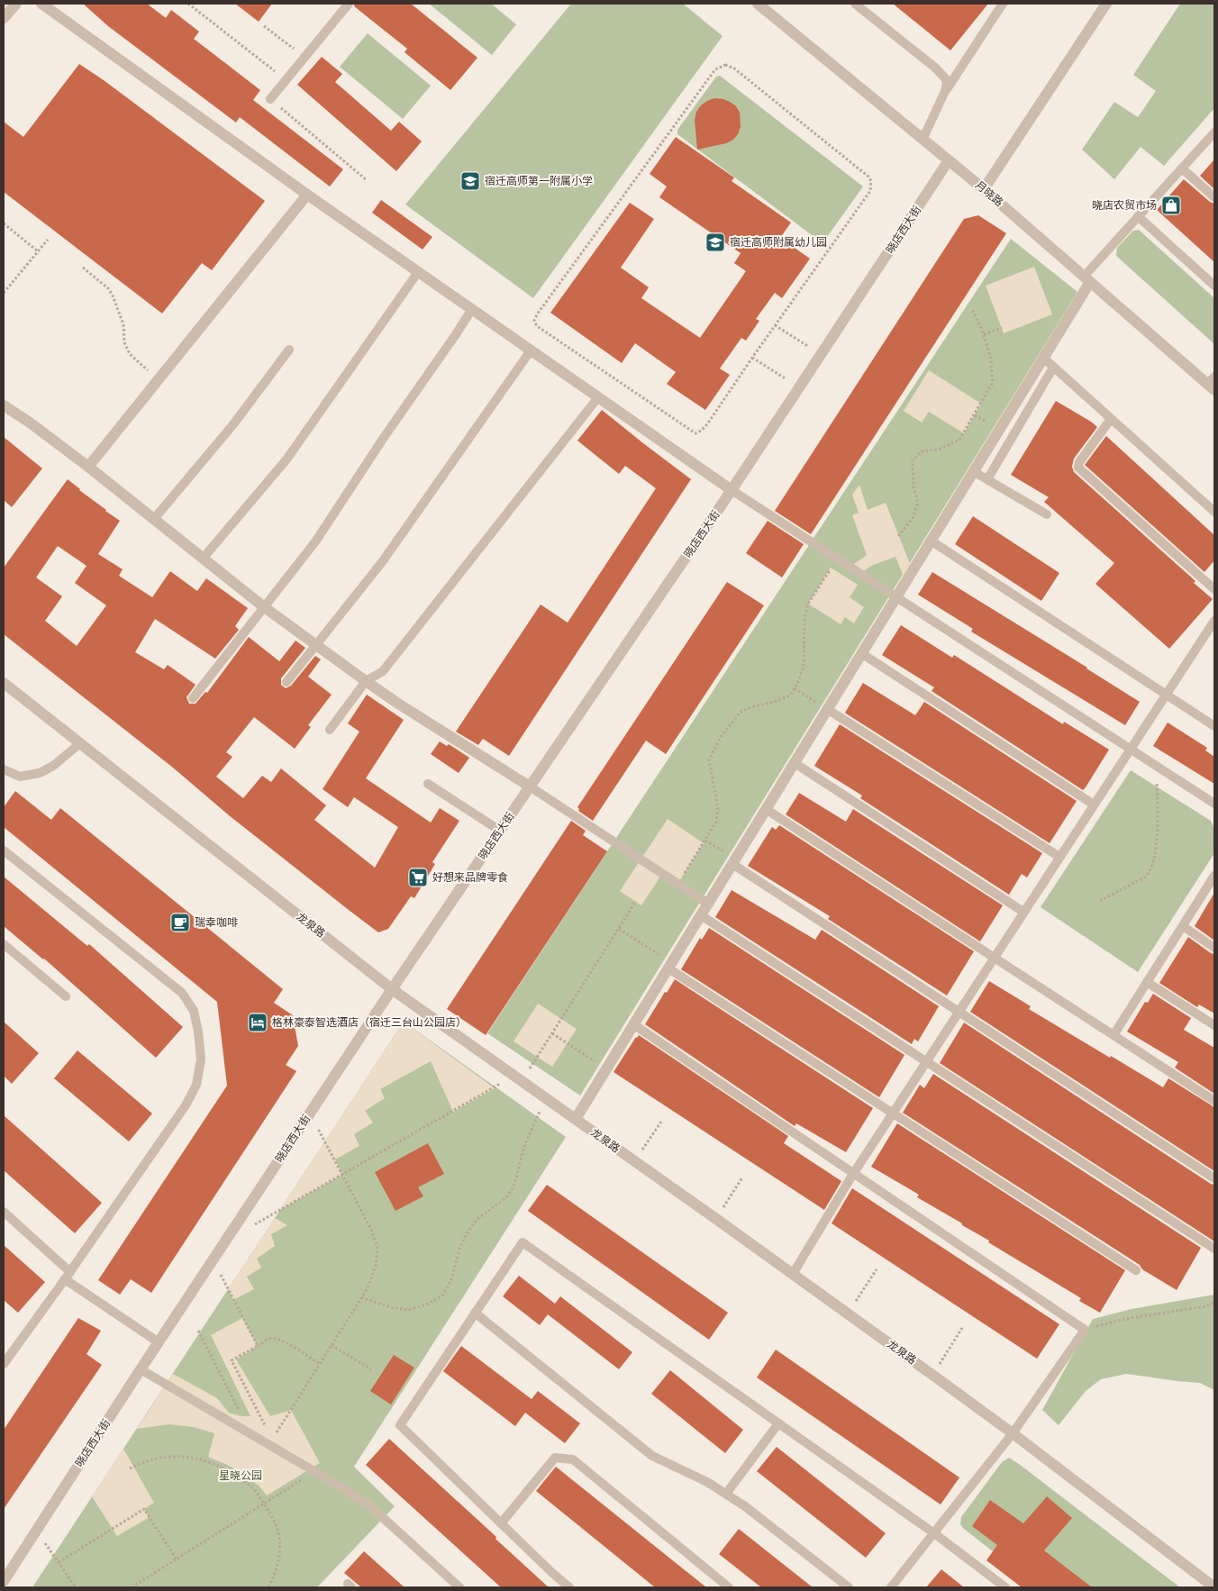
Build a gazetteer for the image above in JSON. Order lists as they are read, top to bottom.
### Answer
{
  "streets": {
    "street": ["月晓路", "晓店西大街", "龙泉路"]
  },
  "crossings": [
    ["月晓路", "晓店西大街"],
    ["晓店西大街", "龙泉路"]
  ],
  "parks": ["星晓公园"],
  "places": {
    "school or university": ["宿迁高师第一附属小学", "宿迁高师附属幼儿园"],
    "shop": ["晓店农贸市场"],
    "supermarket": ["好想来品牌零食"],
    "cafe": ["瑞幸咖啡"],
    "hotel": ["格林豪泰智选酒店（宿迁三台山公园店）"]
  }
}
